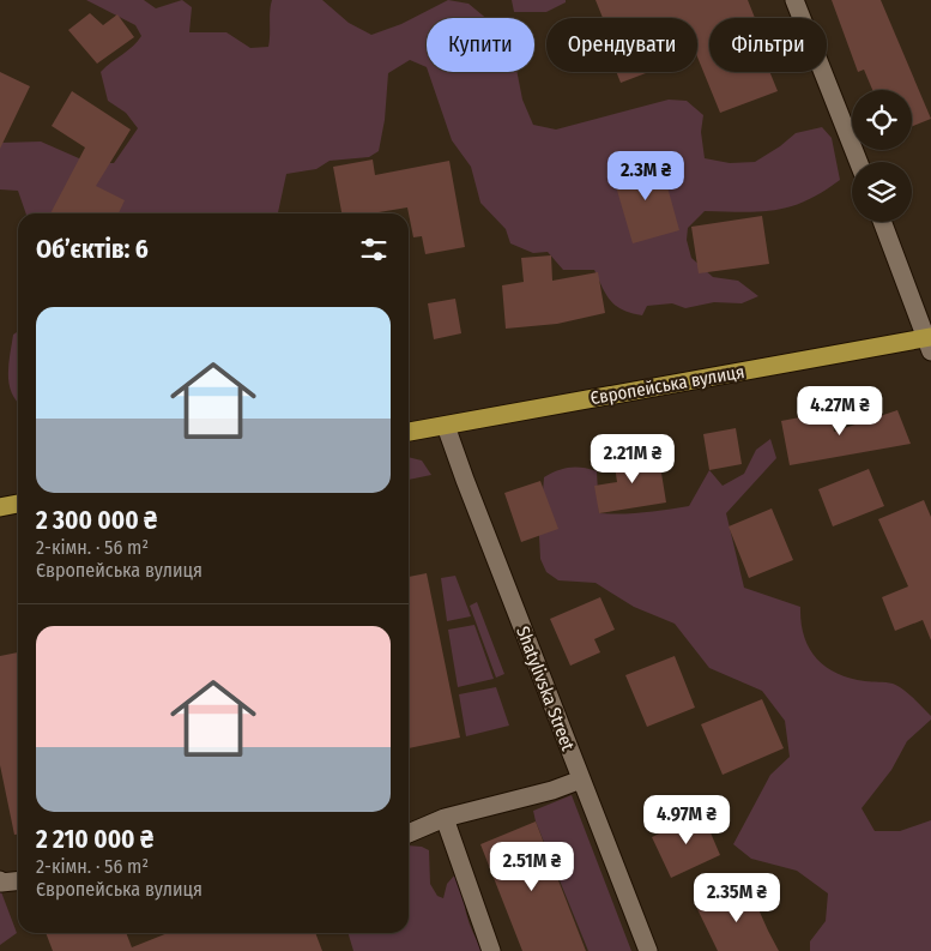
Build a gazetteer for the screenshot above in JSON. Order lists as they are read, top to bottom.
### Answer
{
  "streets": {
    "main road": ["Європейська вулиця"],
    "street": ["Shatylivska Street"]
  },
  "crossings": [
    ["Європейська вулиця", "Shatylivska Street"]
  ],
  "page": {
    "chip": ["Купити", "Орендувати", "Фільтри"],
    "price": [
      "2.3M ₴",
      "4.27M ₴",
      "2.21M ₴",
      "4.97M ₴",
      "2.51M ₴",
      "2.35M ₴"
    ],
    "heading": "Об’єктів: 6",
    "list": [
      {
        "name": "2 300 000 ₴",
        "note": "2-кімн. · 56 m² · Європейська вулиця"
      },
      {
        "name": "2 210 000 ₴",
        "note": "2-кімн. · 56 m² · Європейська вулиця"
      }
    ]
  }
}
